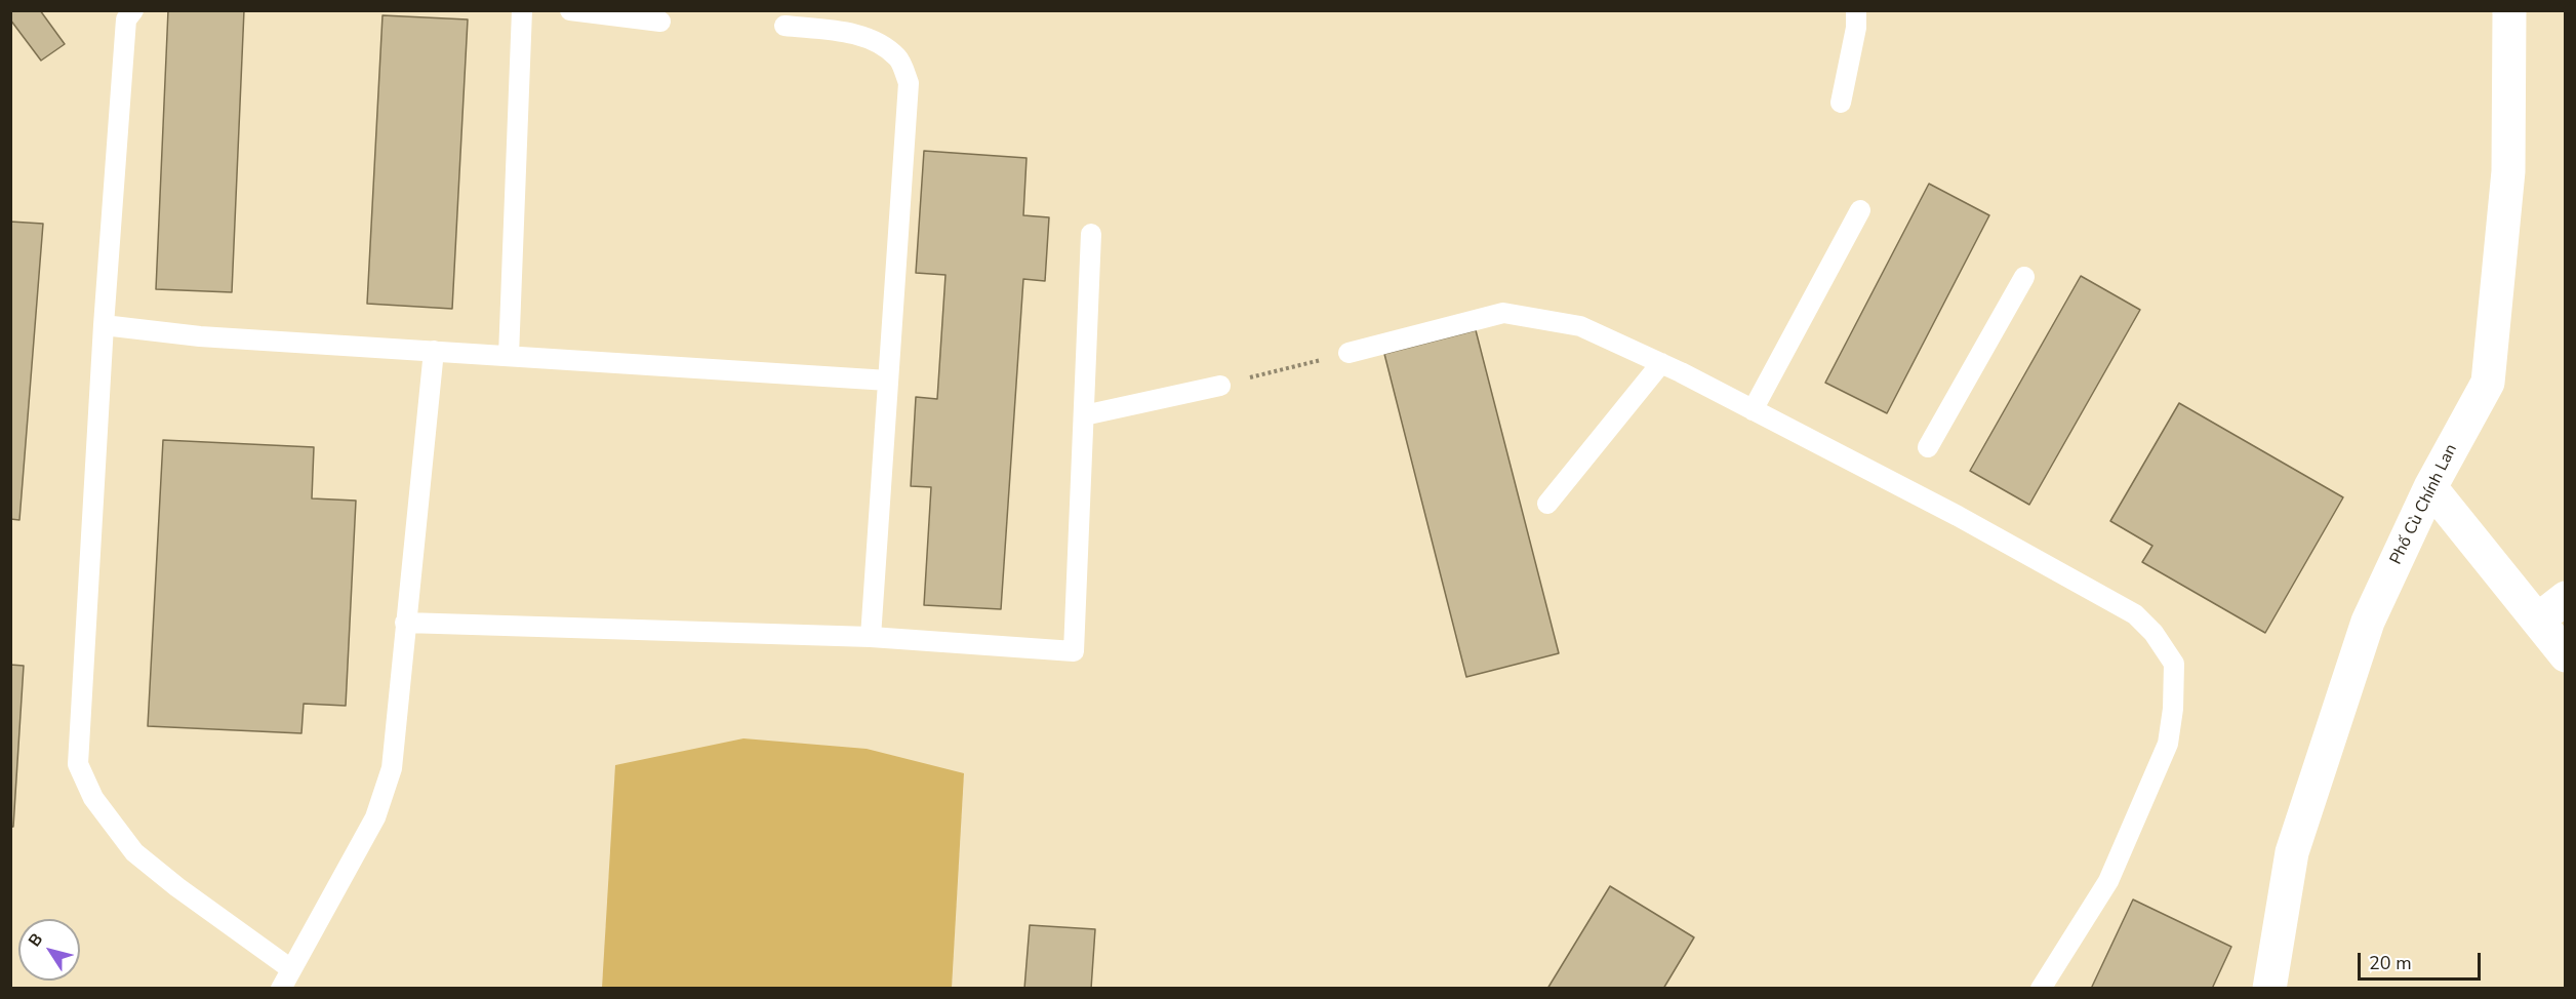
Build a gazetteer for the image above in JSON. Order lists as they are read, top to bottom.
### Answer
{
  "streets": {
    "street": ["Phố Cù Chính Lan"]
  },
  "scale_bar": "20 m",
  "north": "top left"
}
